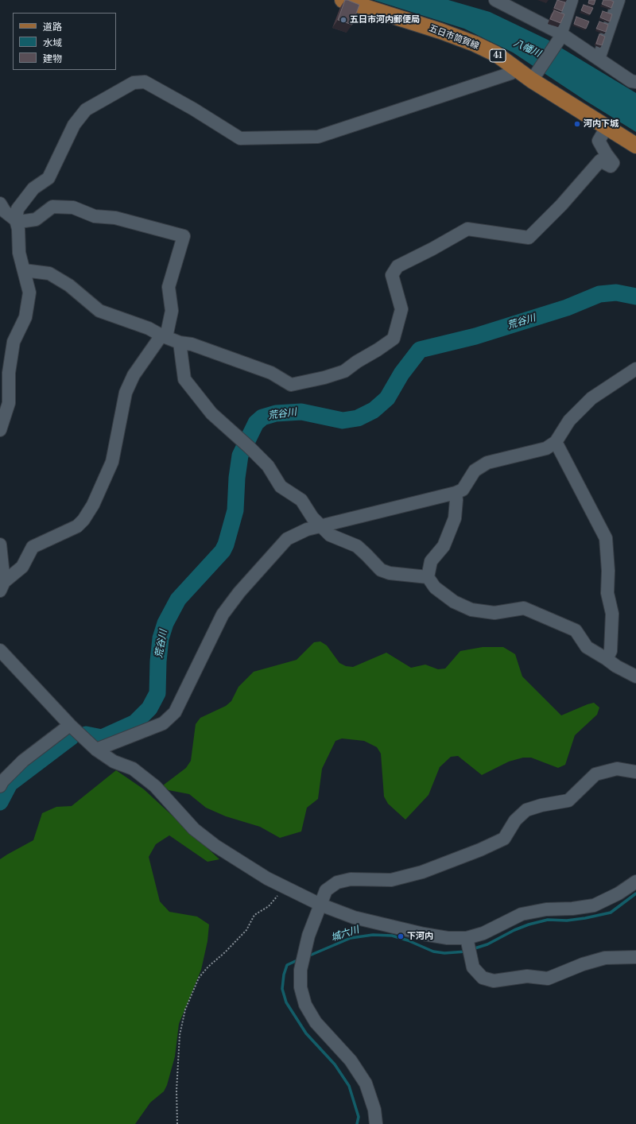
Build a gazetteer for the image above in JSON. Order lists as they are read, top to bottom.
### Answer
{
  "streets": {
    "main road": ["五日市筒賀線", "41"]
  },
  "water": ["八幡川", "荒谷川", "城六川"],
  "places": ["五日市河内郵便局", "河内下城", "下河内"],
  "legend": ["道路", "水域", "建物"]
}
